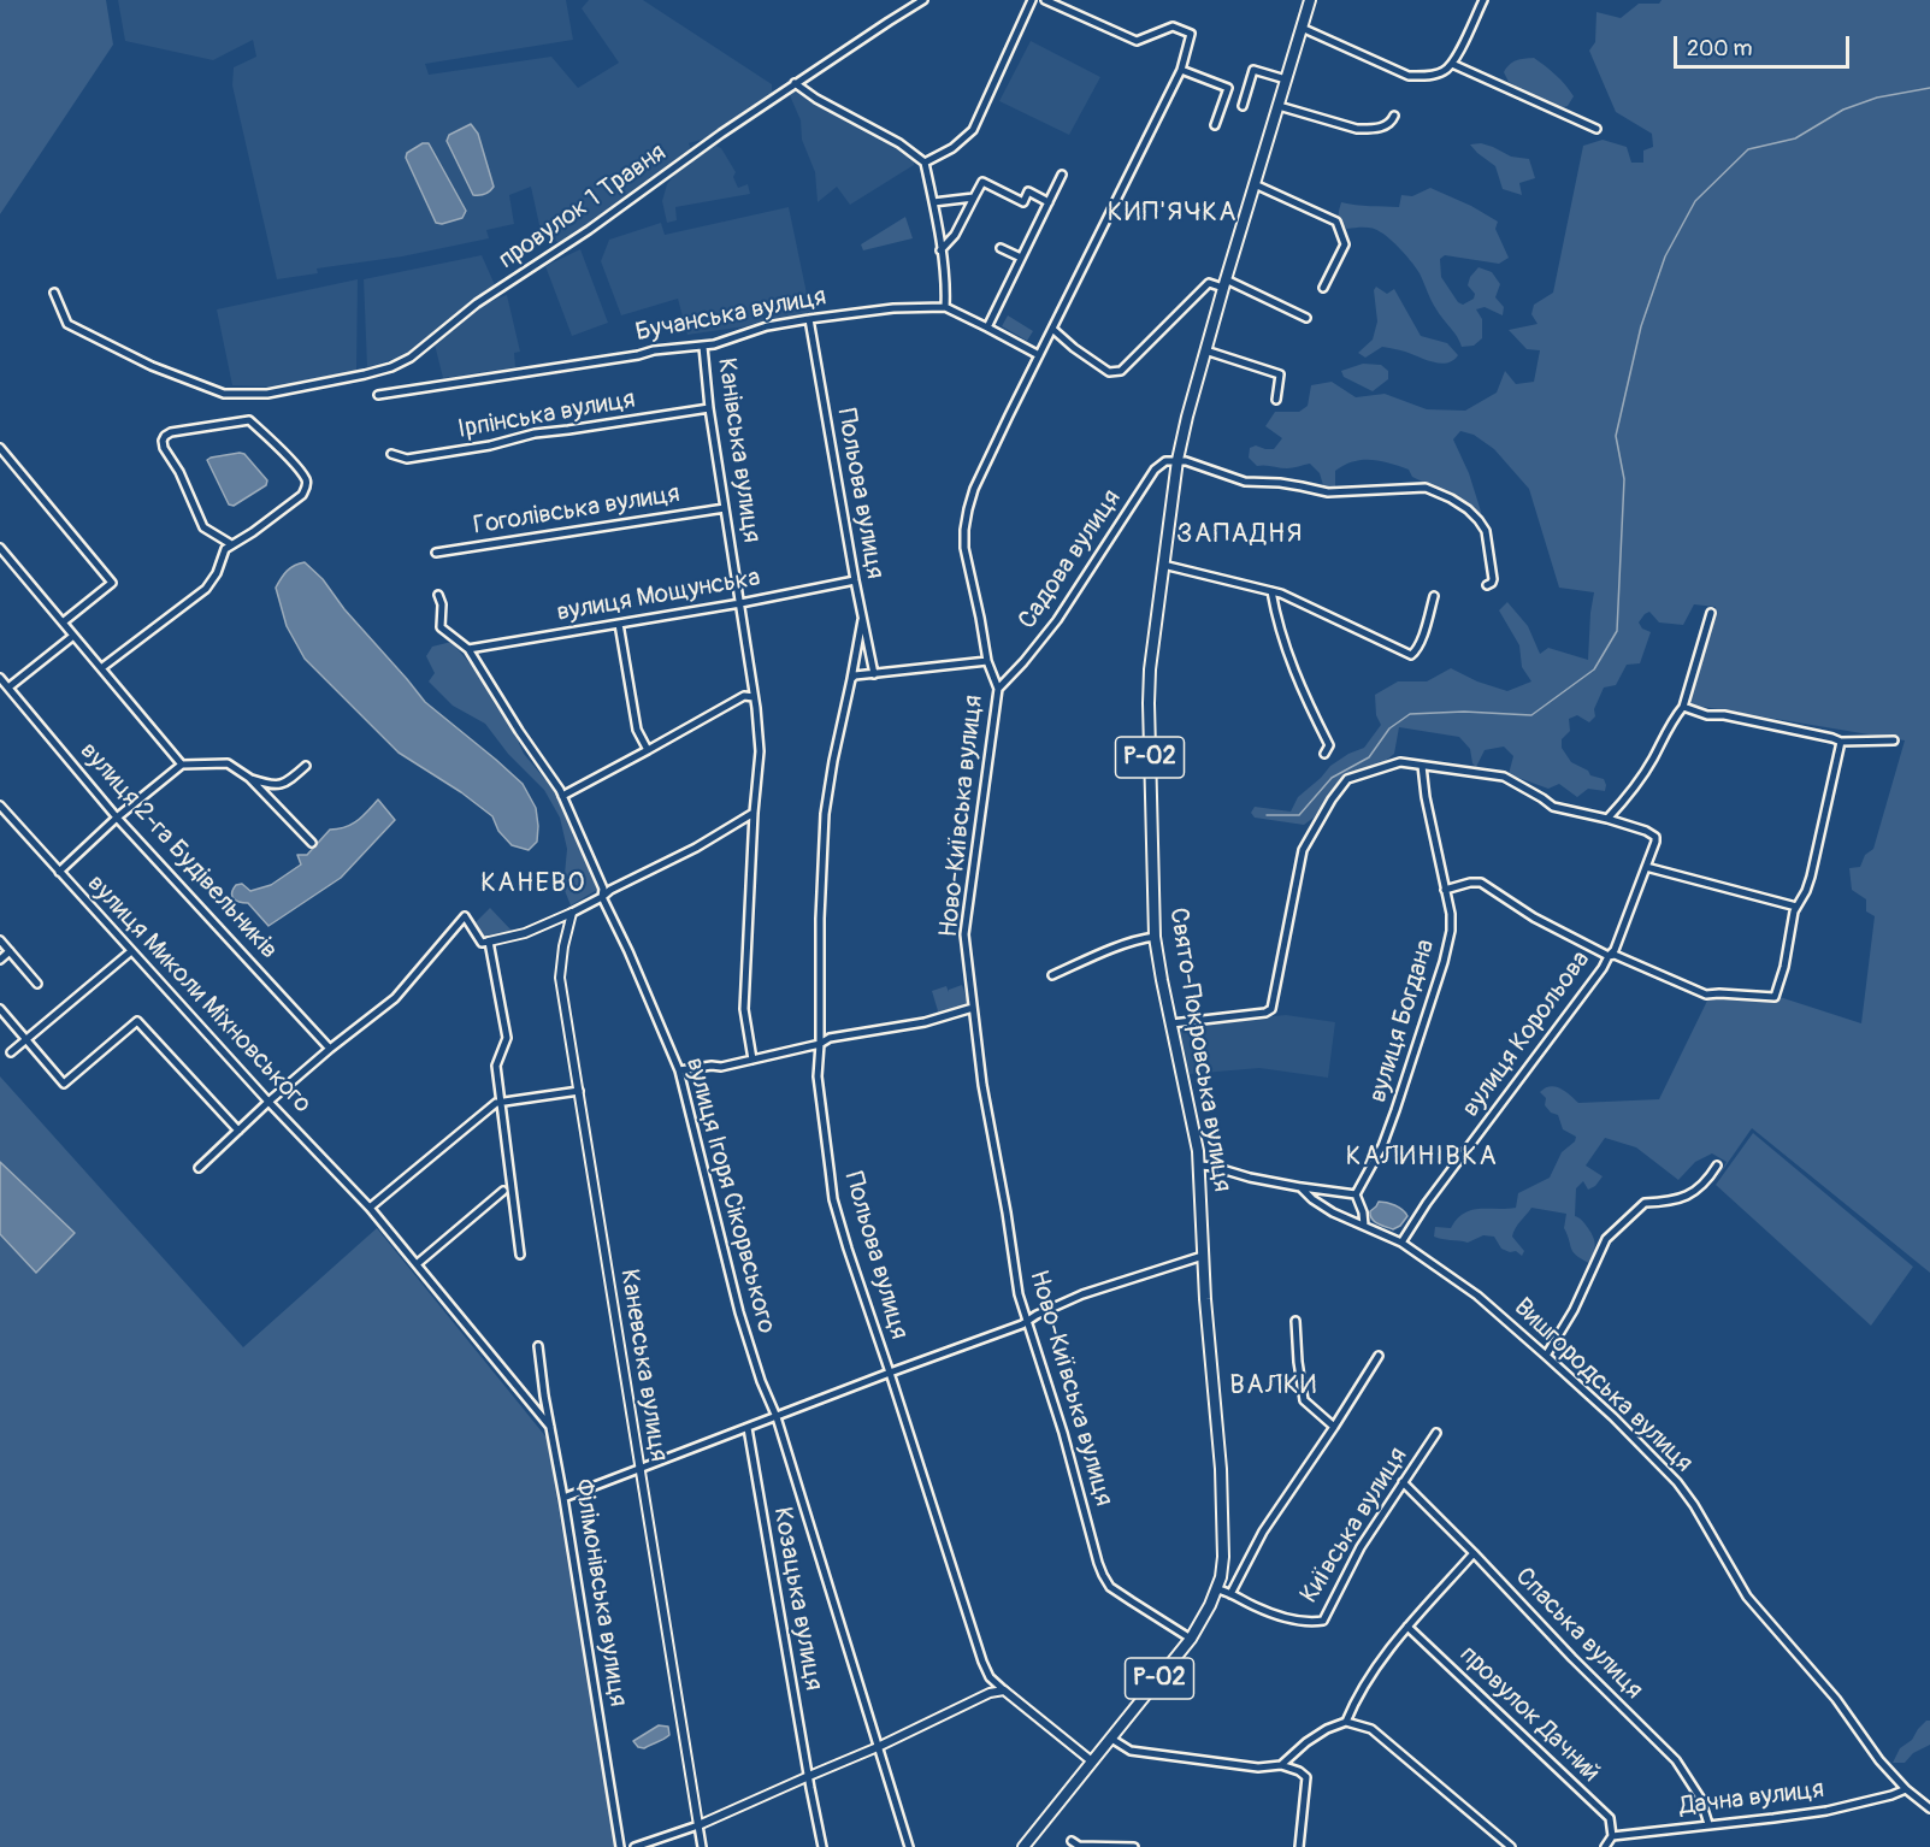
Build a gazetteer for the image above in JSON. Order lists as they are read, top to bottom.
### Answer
{
  "streets": {
    "main road": ["Р-02", "Свято-Покровська вулиця"],
    "street": [
      "провулок 1 Травня",
      "Бучанська вулиця",
      "Ірпінська вулиця",
      "Канівська вулиця",
      "Польова вулиця",
      "Гоголівська вулиця",
      "Садова вулиця",
      "вулиця Мощунська",
      "Ново-Київська вулиця",
      "вулиця 2-га Будівельників",
      "вулиця Миколи Міхновського",
      "вулиця Богдана",
      "вулиця Корольова",
      "вулиця Ігоря Сікорвського",
      "Каневська вулиця",
      "Вишгородська вулиця",
      "Київська вулиця",
      "Філімонівська вулиця",
      "Козацька вулиця",
      "Спаська вулиця",
      "провулок Дачний",
      "Дачна вулиця"
    ]
  },
  "crossings": [
    ["Бучанська вулиця", "Канівська вулиця"],
    ["Бучанська вулиця", "Польова вулиця"],
    ["Бучанська вулиця", "Ново-Київська вулиця"],
    ["Ірпінська вулиця", "Канівська вулиця"],
    ["Канівська вулиця", "Гоголівська вулиця"],
    ["Канівська вулиця", "вулиця Мощунська"],
    ["Польова вулиця", "вулиця Мощунська"],
    ["Польова вулиця", "Свято-Покровська вулиця"],
    ["Садова вулиця", "Ново-Київська вулиця"],
    ["Садова вулиця", "Свято-Покровська вулиця"],
    ["вулиця Мощунська", "вулиця Ігоря Сікорвського"],
    ["Ново-Київська вулиця", "Свято-Покровська вулиця"],
    ["вулиця Миколи Міхновського", "Філімонівська вулиця"],
    ["вулиця Богдана", "вулиця Корольова"],
    ["вулиця Богдана", "Вишгородська вулиця"],
    ["вулиця Корольова", "Вишгородська вулиця"],
    ["Свято-Покровська вулиця", "Вишгородська вулиця"],
    ["Свято-Покровська вулиця", "Київська вулиця"],
    ["Вишгородська вулиця", "Дачна вулиця"],
    ["Київська вулиця", "Спаська вулиця"],
    ["Спаська вулиця", "Дачна вулиця"],
    ["провулок Дачний", "Дачна вулиця"]
  ],
  "districts": [
    "КИП'ЯЧКА",
    "ЗАПАДНЯ",
    "КАНЕВО",
    "КАЛИНІВКА",
    "ВАЛКИ"
  ],
  "scale_bar": "200 m"
}
